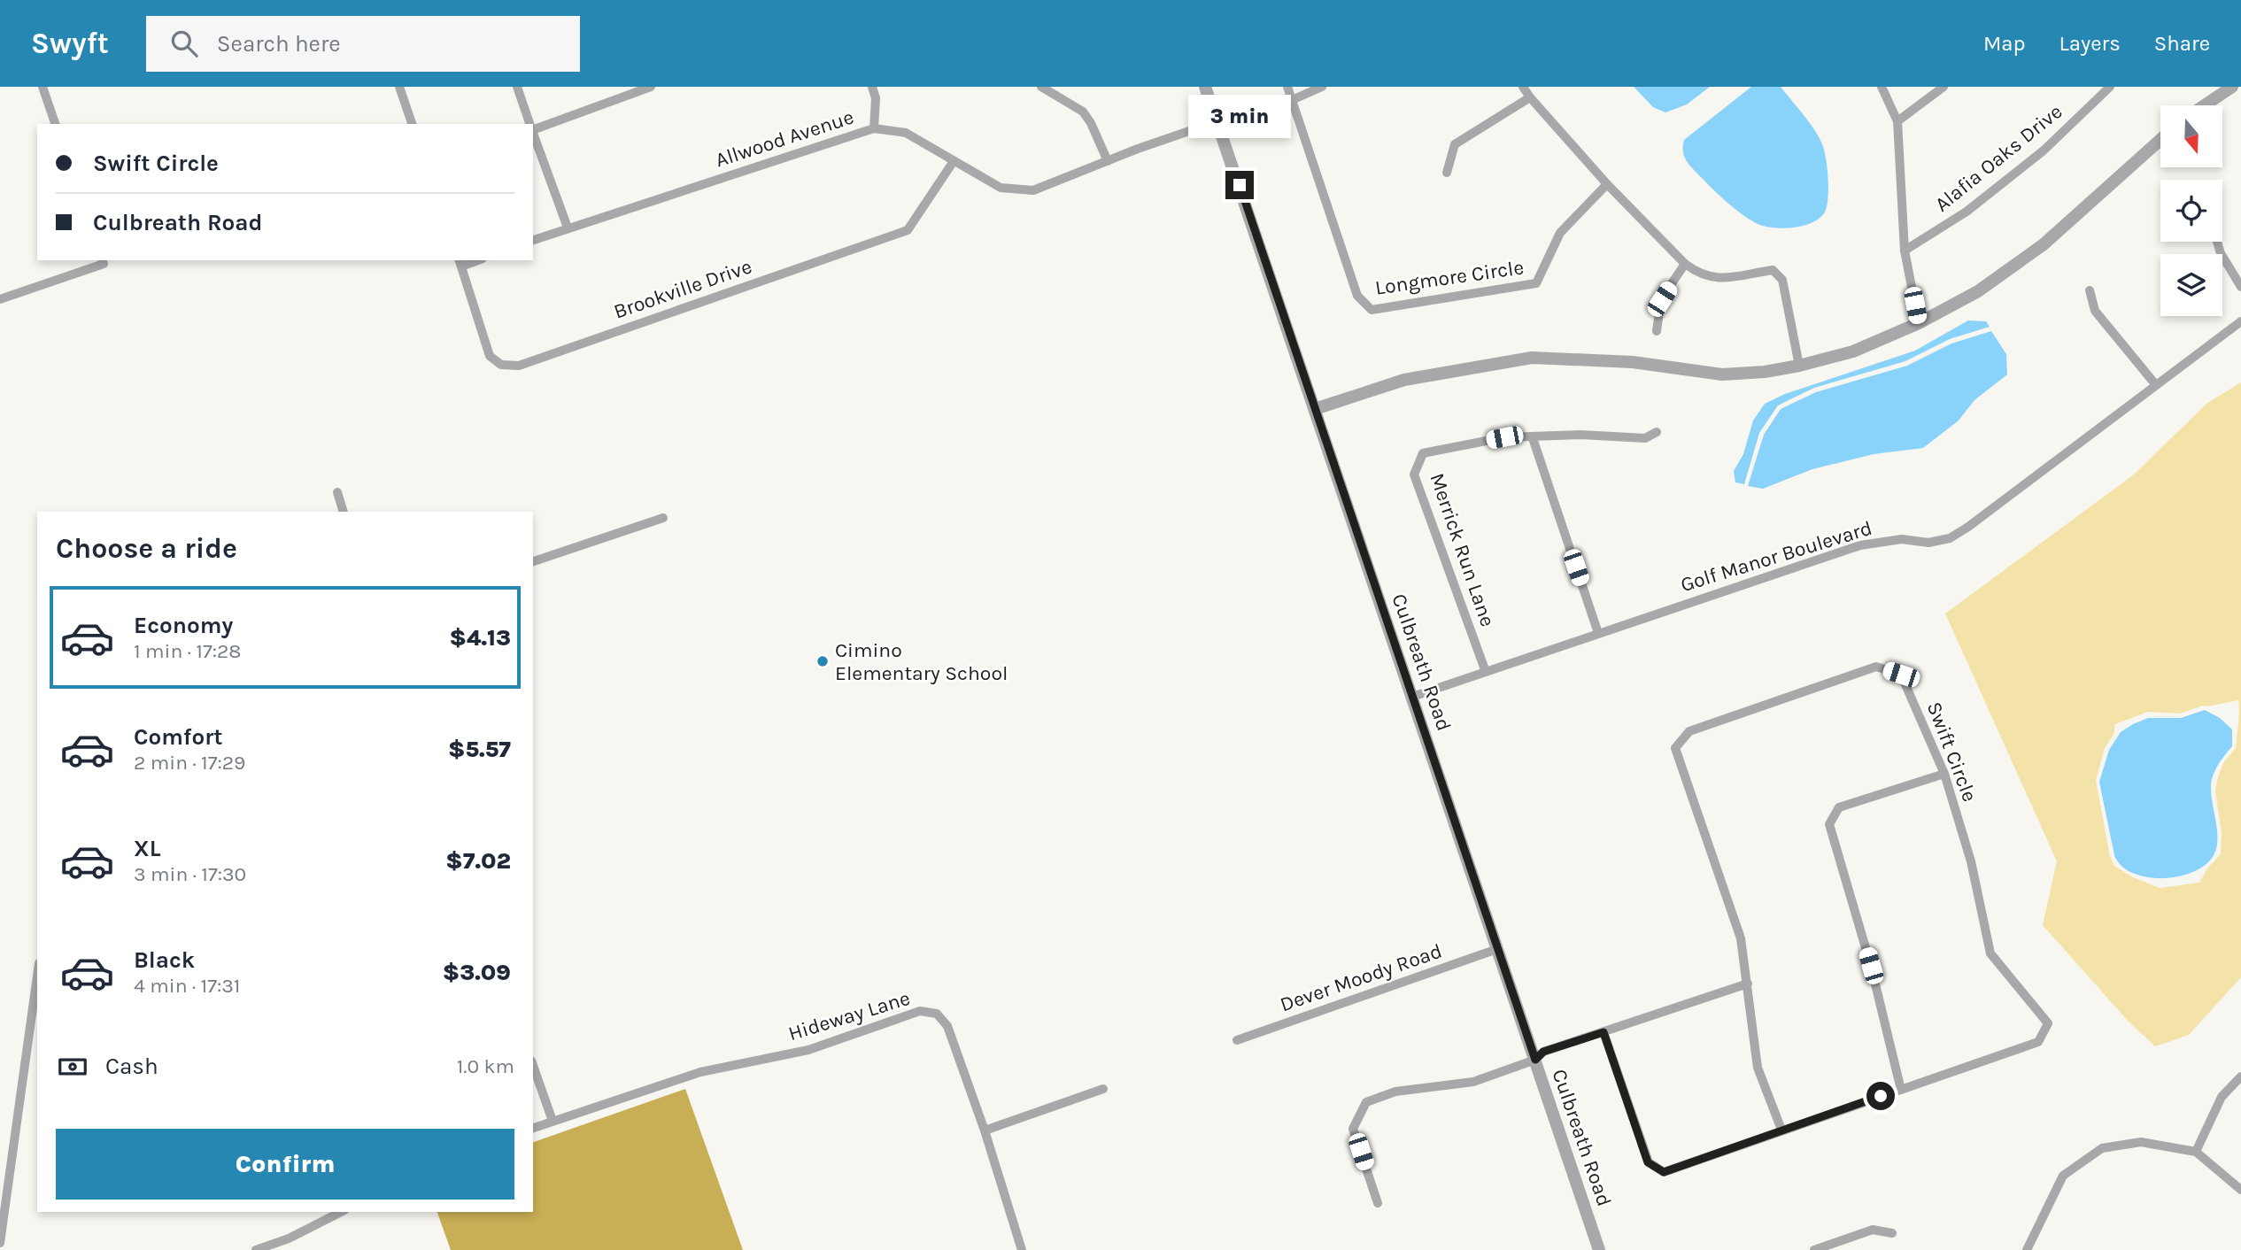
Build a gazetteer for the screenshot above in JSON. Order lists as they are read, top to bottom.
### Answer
{
  "streets": {
    "street": [
      "Allwood Avenue",
      "Alafia Oaks Drive",
      "Longmore Circle",
      "Brookville Drive",
      "Merrick Run Lane",
      "Golf Manor Boulevard",
      "Culbreath Road",
      "Swift Circle",
      "Dever Moody Road",
      "Hideway Lane"
    ]
  },
  "crossings": [
    ["Allwood Avenue", "Longmore Circle"],
    ["Allwood Avenue", "Brookville Drive"],
    ["Allwood Avenue", "Culbreath Road"],
    ["Merrick Run Lane", "Golf Manor Boulevard"],
    ["Golf Manor Boulevard", "Culbreath Road"],
    ["Culbreath Road", "Dever Moody Road"]
  ],
  "places": ["Cimino Elementary School"],
  "north": "bottom",
  "page": {
    "header": "Swyft",
    "search": "Search here",
    "nav": ["Map", "Layers", "Share"],
    "bubble": "3 min",
    "banner": ["Swift Circle", "Culbreath Road"],
    "heading": "Choose a ride",
    "list": [
      {
        "name": "Economy",
        "note": "1 min · 17:28",
        "value": "$4.13"
      },
      {
        "name": "Comfort",
        "note": "2 min · 17:29",
        "value": "$5.57"
      },
      {
        "name": "XL",
        "note": "3 min · 17:30",
        "value": "$7.02"
      },
      {
        "name": "Black",
        "note": "4 min · 17:31",
        "value": "$3.09"
      }
    ],
    "pay": ["Cash", "1.0 km"],
    "buttons": "Confirm"
  }
}
